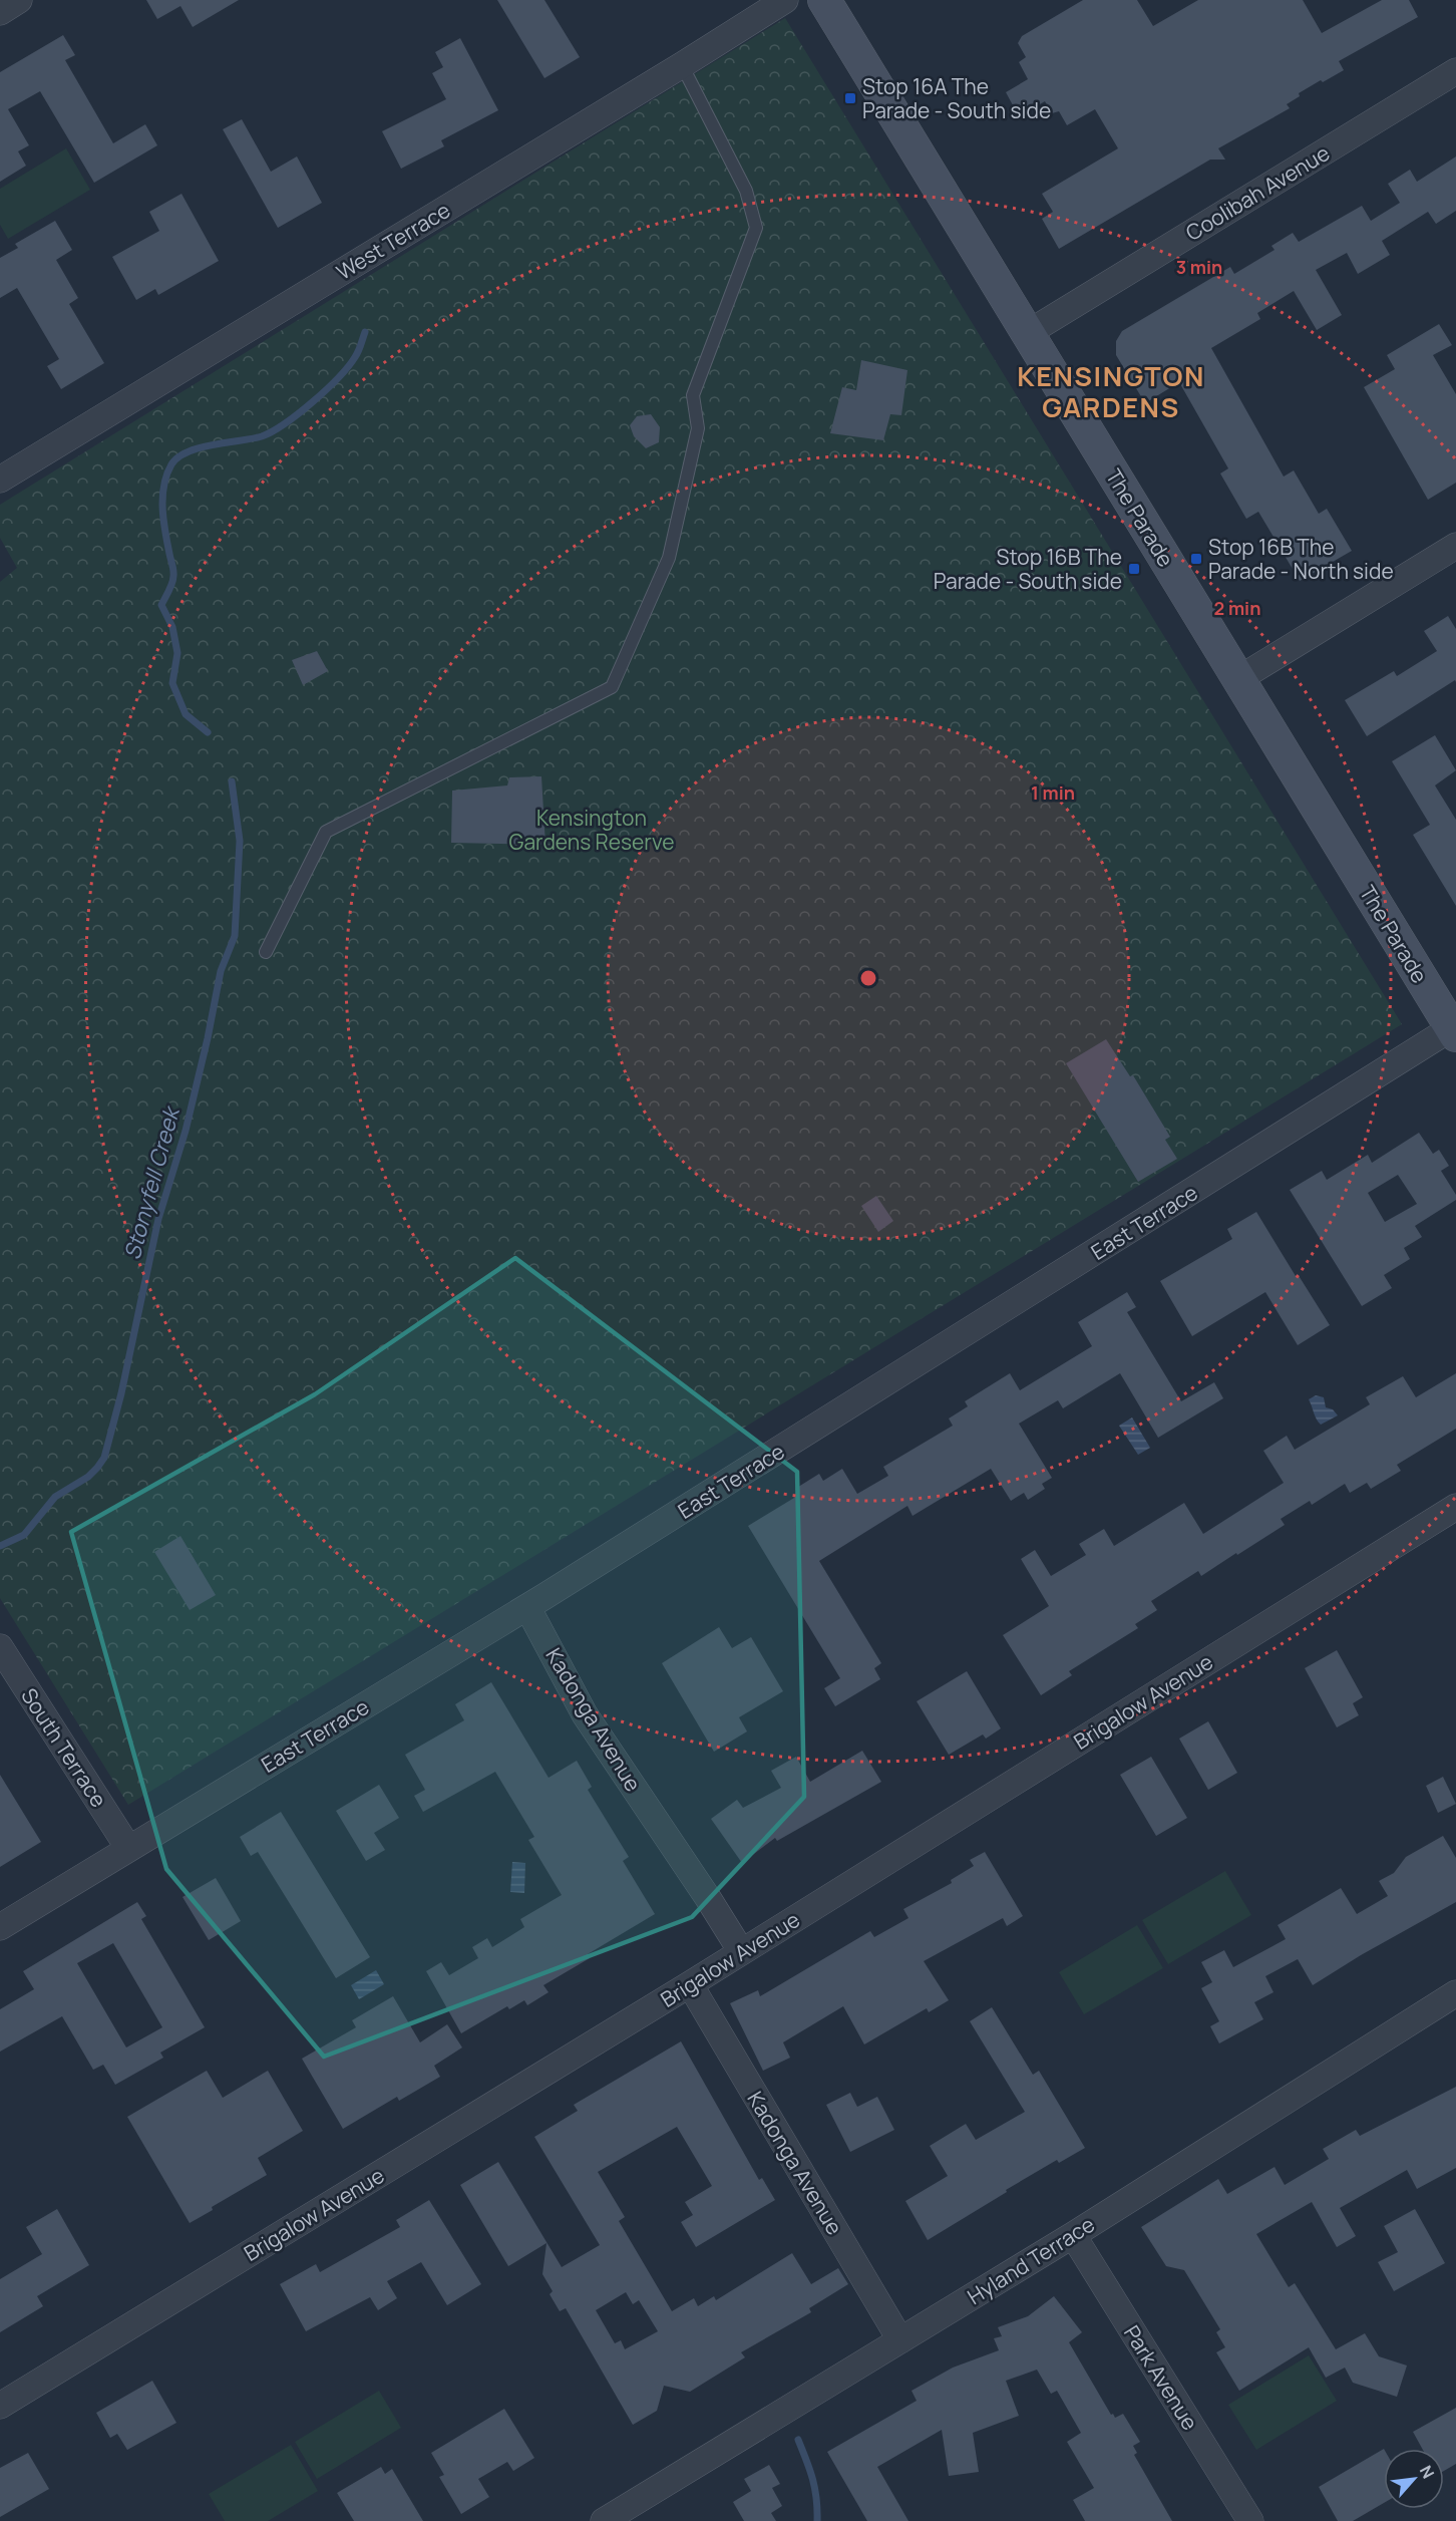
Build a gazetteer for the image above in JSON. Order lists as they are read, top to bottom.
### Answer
{
  "streets": {
    "main road": ["The Parade"],
    "street": [
      "Coolibah Avenue",
      "West Terrace",
      "East Terrace",
      "Brigalow Avenue",
      "Kadonga Avenue",
      "South Terrace",
      "Hyland Terrace",
      "Park Avenue"
    ]
  },
  "crossings": [
    ["Coolibah Avenue", "The Parade"],
    ["The Parade", "East Terrace"],
    ["East Terrace", "Kadonga Avenue"],
    ["East Terrace", "South Terrace"],
    ["Brigalow Avenue", "Kadonga Avenue"],
    ["Kadonga Avenue", "Hyland Terrace"],
    ["Hyland Terrace", "Park Avenue"]
  ],
  "districts": ["KENSINGTON GARDENS"],
  "water": ["Stonyfell Creek"],
  "parks": ["Kensington Gardens Reserve"],
  "places": {
    "transit": ["Stop 16A The Parade - South side", "Stop 16B The Parade - North side", "Stop 16B The Parade - South side"]
  },
  "north": "top right",
  "rings": ["3 min", "2 min", "1 min"]
}
